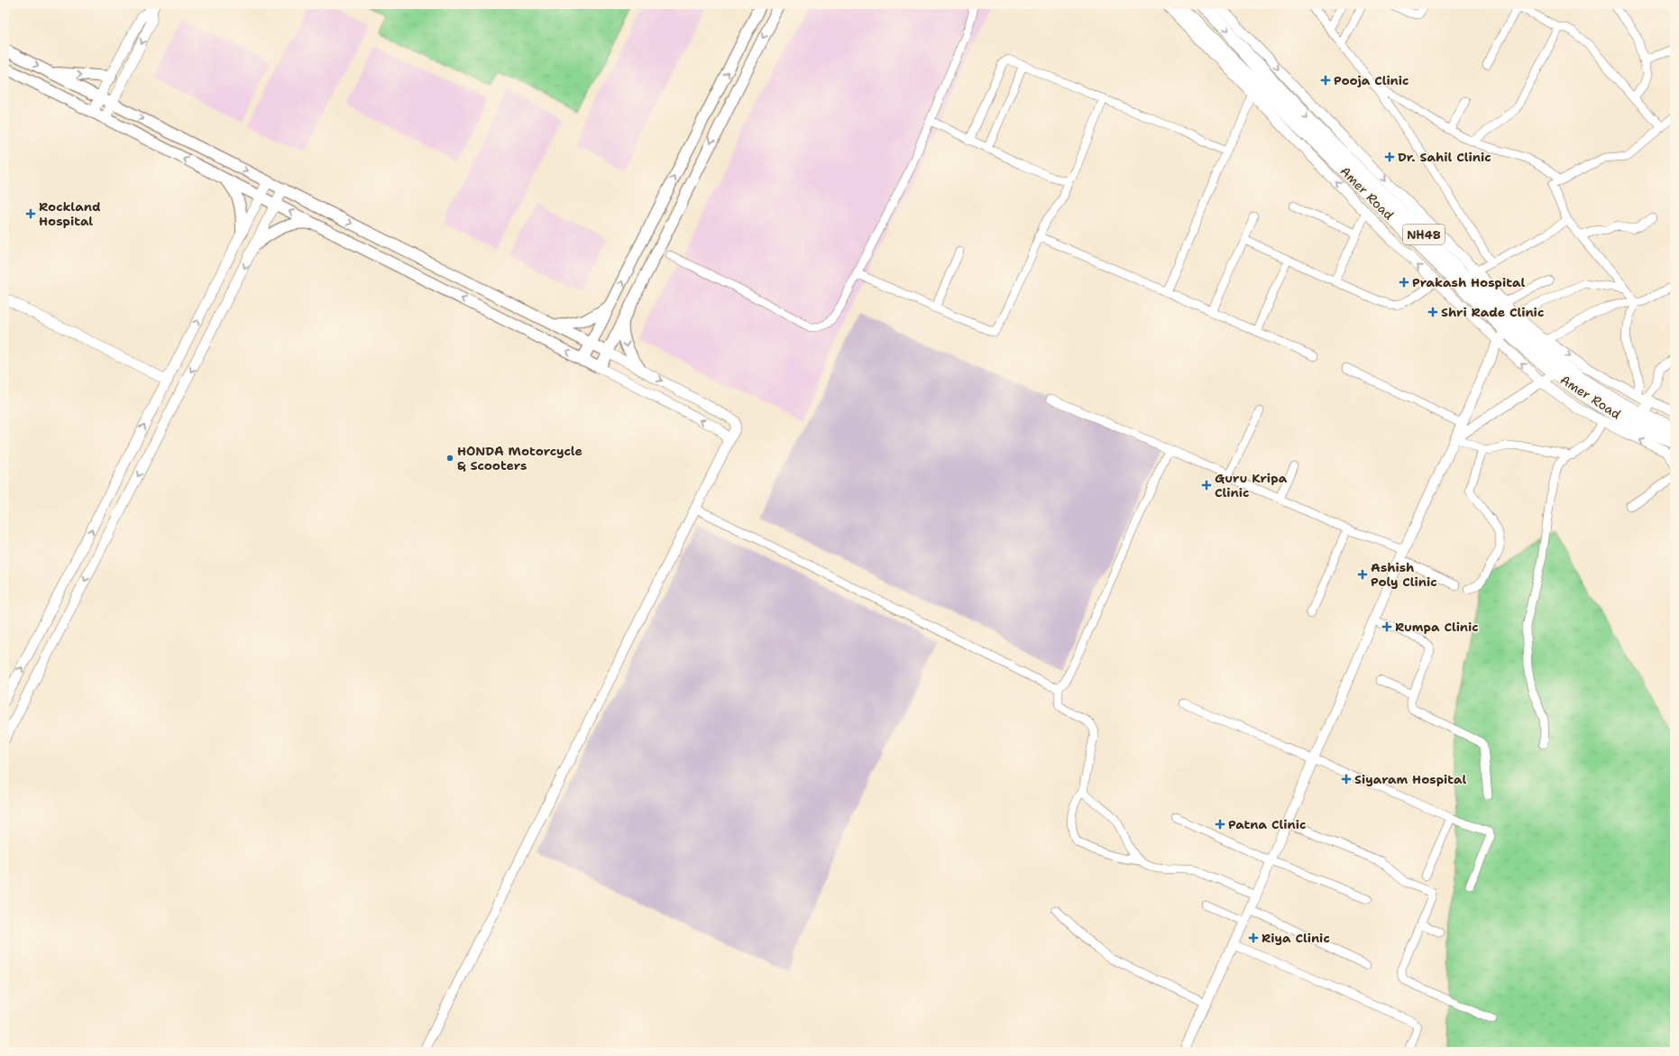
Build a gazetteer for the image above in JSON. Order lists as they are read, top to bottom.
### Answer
{
  "streets": {
    "highway": ["Amer Road", "NH48"]
  },
  "places": {
    "health": [
      "Pooja Clinic",
      "Dr. Sahil Clinic",
      "Rockland Hospital",
      "Prakash Hospital",
      "Shri Rade Clinic",
      "Guru Kripa Clinic",
      "Ashish Poly Clinic",
      "Rumpa Clinic",
      "Siyaram Hospital",
      "Patna Clinic",
      "Riya Clinic"
    ],
    "other": ["HONDA Motorcycle & Scooters"]
  }
}
